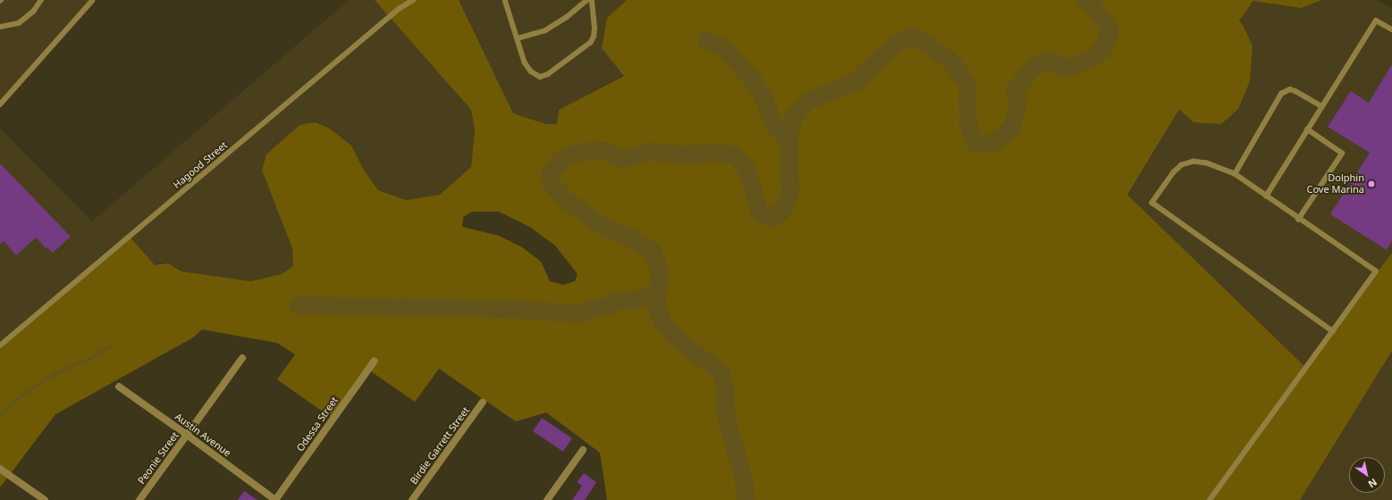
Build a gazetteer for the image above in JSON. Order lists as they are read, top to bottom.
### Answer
{
  "streets": {
    "street": [
      "Odessa Street",
      "Austin Avenue",
      "Birdie Garrett Street",
      "Peonie Street"
    ],
    "lane": ["Hagood Street"]
  },
  "crossings": [
    ["Odessa Street", "Austin Avenue"],
    ["Austin Avenue", "Peonie Street"]
  ],
  "places": ["Dolphin Cove Marina"],
  "north": "bottom right"
}
